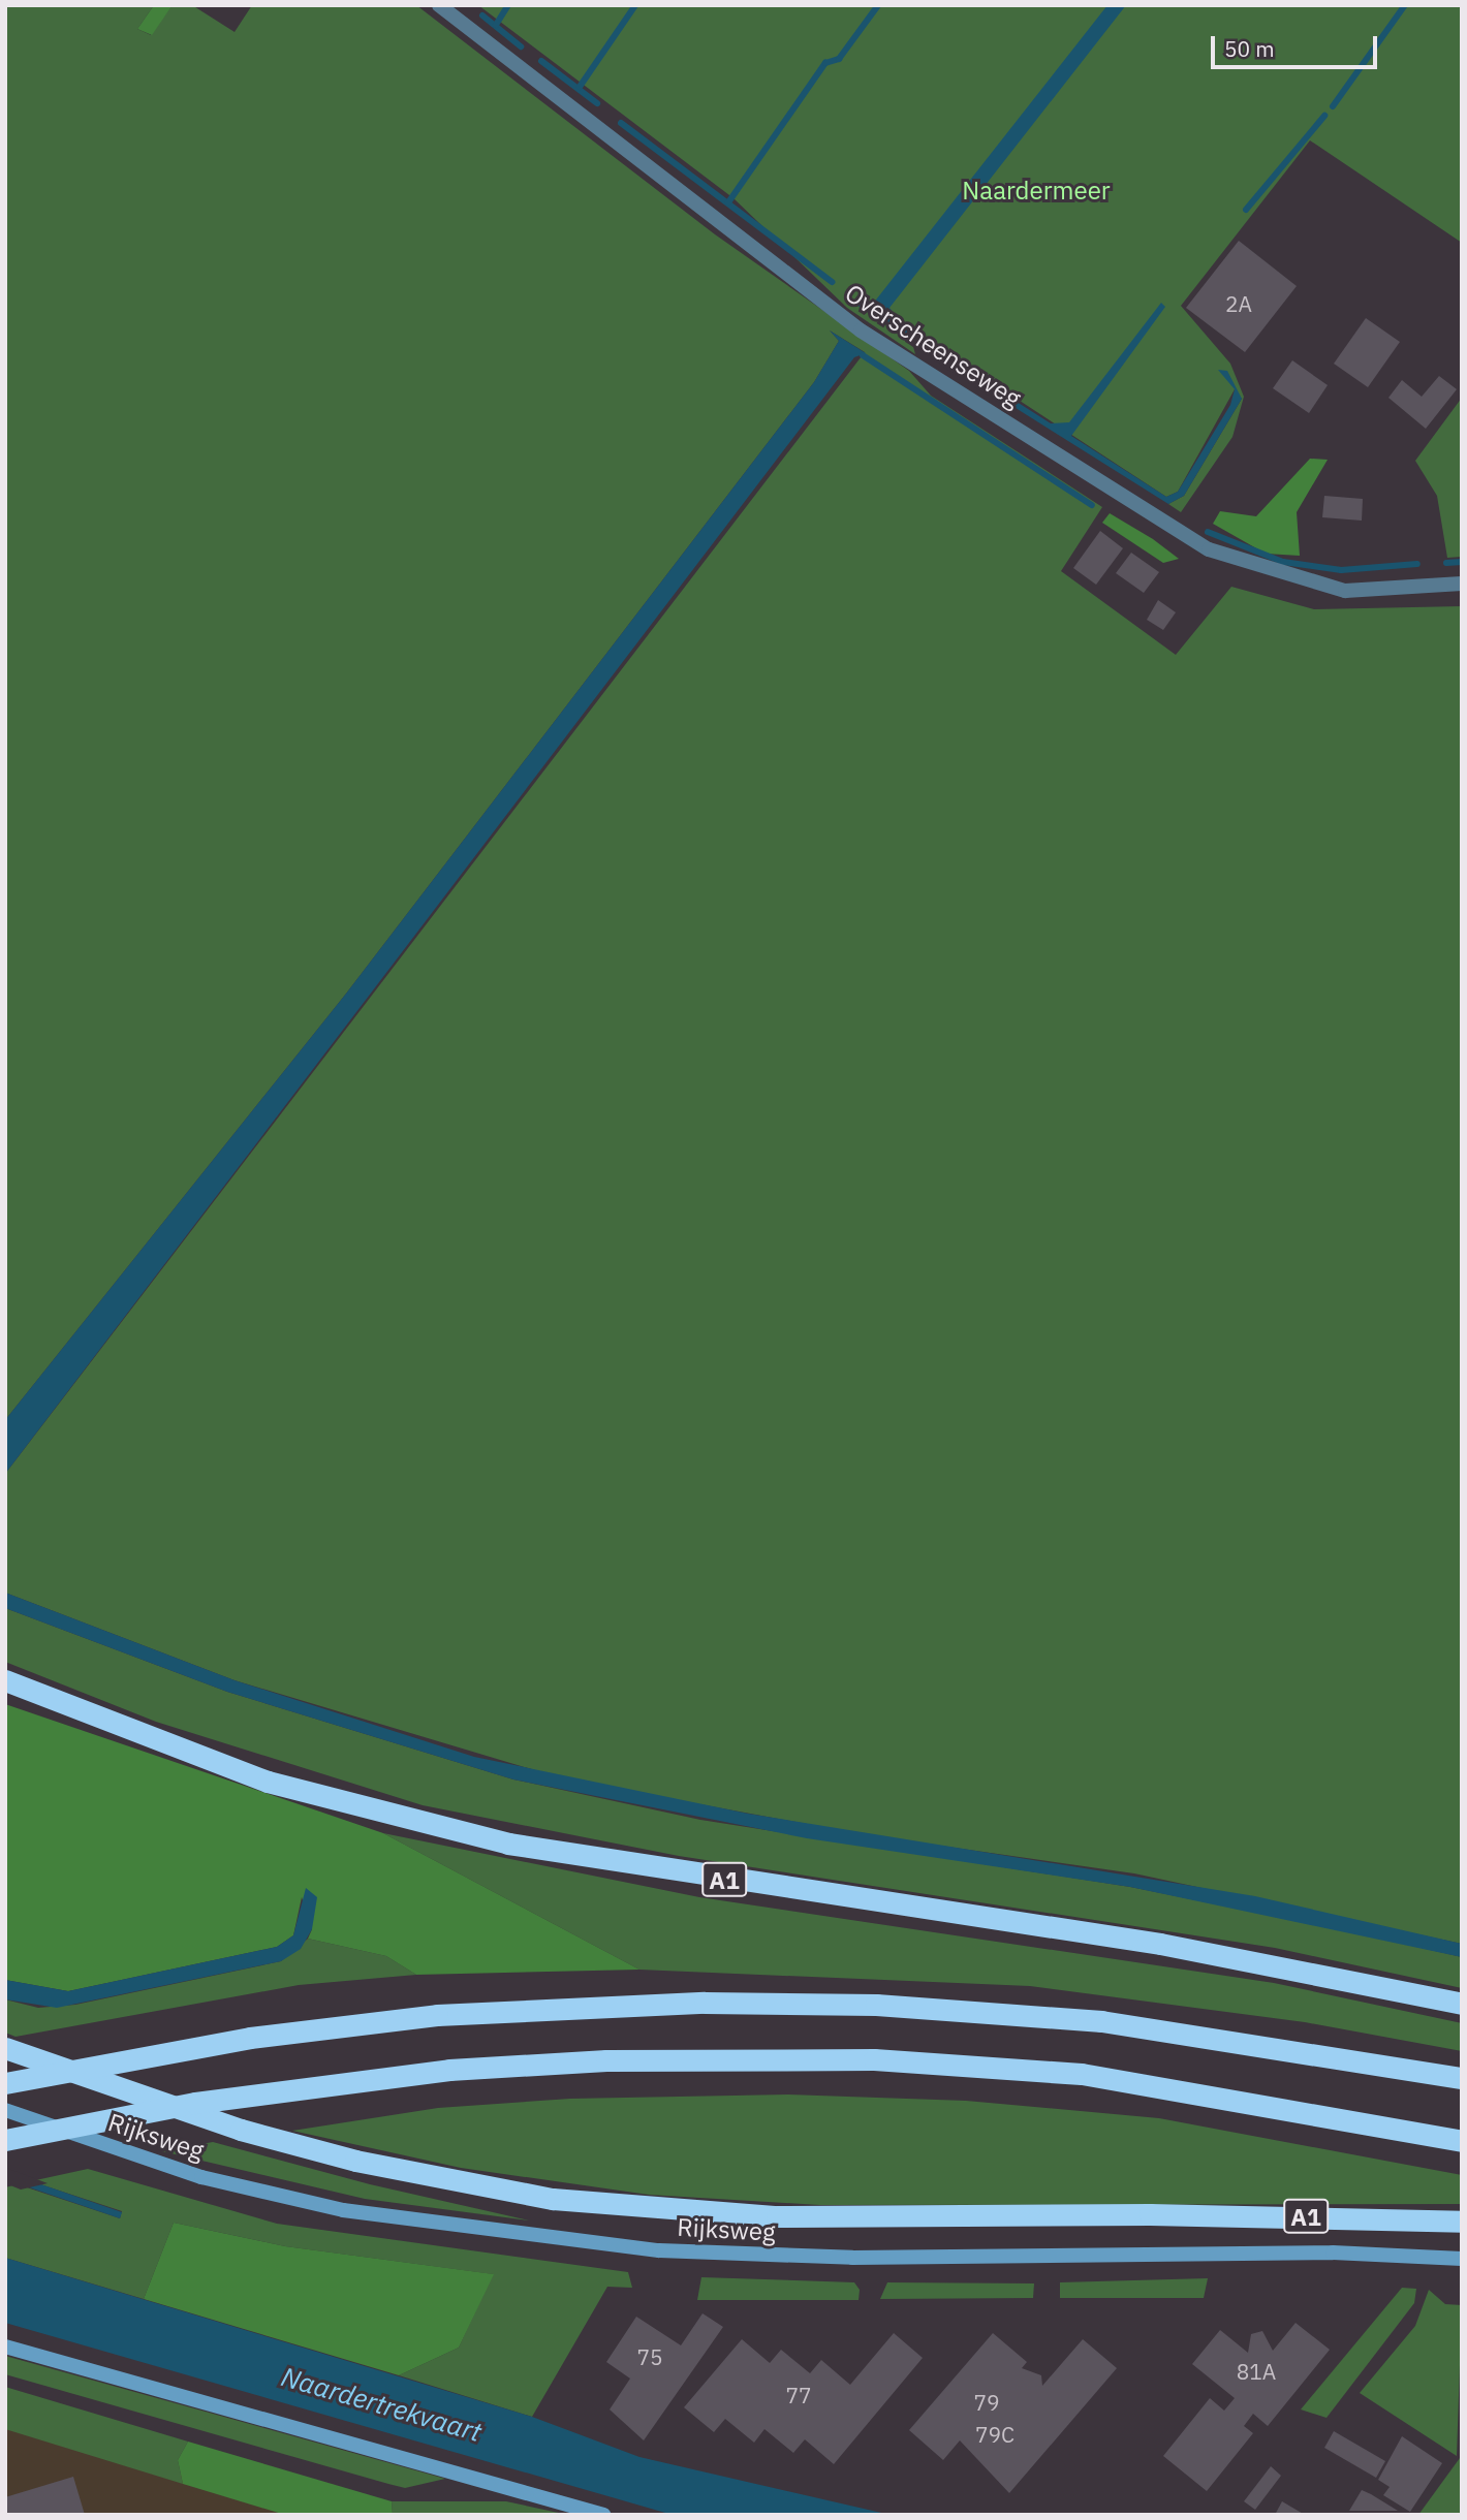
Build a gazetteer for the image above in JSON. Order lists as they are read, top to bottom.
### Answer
{
  "streets": {
    "highway": ["A1"],
    "main road": ["Rijksweg"],
    "street": ["Overscheenseweg"]
  },
  "water": ["Naardertrekvaart"],
  "parks": ["Naardermeer"],
  "house_numbers": [
    "2A",
    "75",
    "81A",
    "77",
    "79",
    "79C"
  ],
  "scale_bar": "50 m"
}
